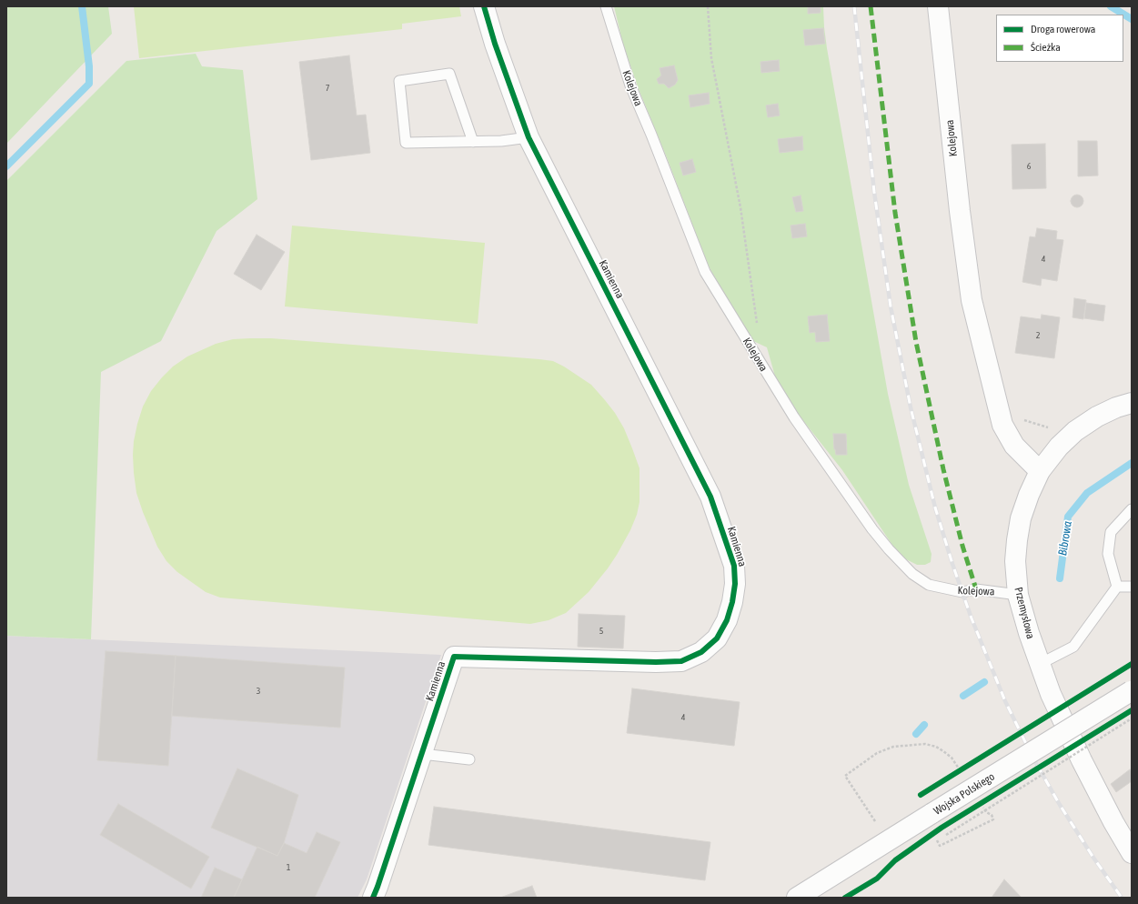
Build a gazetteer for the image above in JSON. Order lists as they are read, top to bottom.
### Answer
{
  "streets": {
    "street": [
      "Kolejowa",
      "Kamienna",
      "Przemysłowa",
      "Wojska Polskiego"
    ]
  },
  "crossings": [
    ["Kolejowa", "Przemysłowa"]
  ],
  "water": ["Bibrowa"],
  "house_numbers": [
    "7",
    "6",
    "4",
    "2",
    "5",
    "3",
    "4",
    "1"
  ],
  "legend": ["Droga rowerowa", "Ścieżka"]
}
